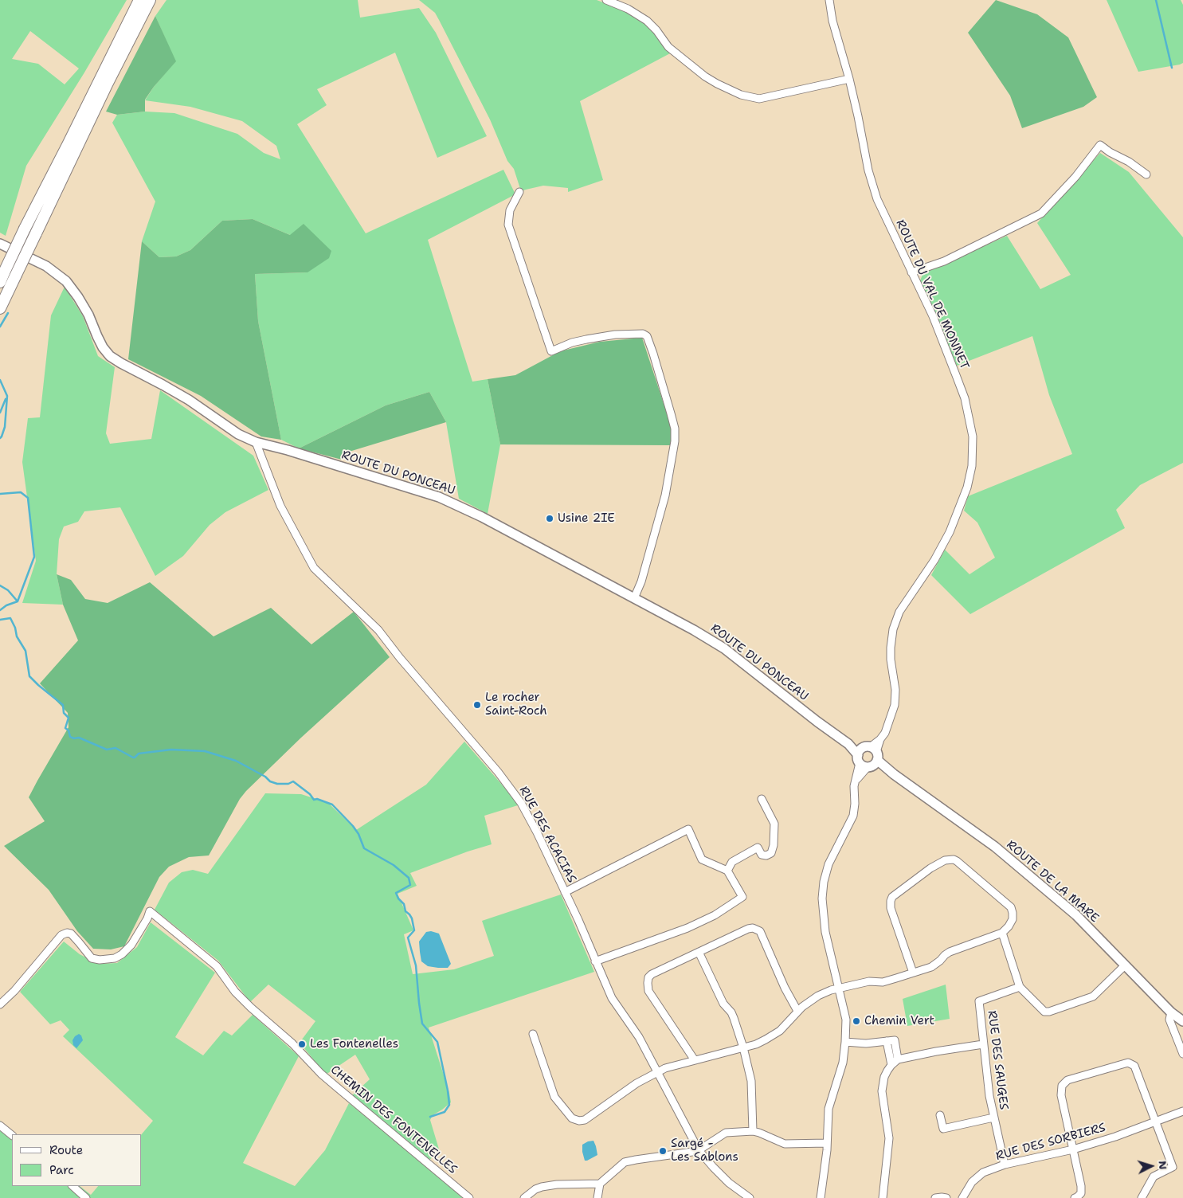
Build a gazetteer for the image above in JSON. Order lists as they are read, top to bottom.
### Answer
{
  "streets": {
    "street": [
      "ROUTE DU VAL DE MONNET",
      "ROUTE DU PONCEAU",
      "RUE DES ACACIAS",
      "ROUTE DE LA MARE",
      "RUE DES SAUGES",
      "CHEMIN DES FONTENELLES",
      "RUE DES SORBIERS"
    ]
  },
  "crossings": [
    ["ROUTE DU VAL DE MONNET", "ROUTE DU PONCEAU"],
    ["ROUTE DU VAL DE MONNET", "ROUTE DE LA MARE"],
    ["ROUTE DU PONCEAU", "RUE DES ACACIAS"],
    ["ROUTE DU PONCEAU", "ROUTE DE LA MARE"],
    ["RUE DES SAUGES", "RUE DES SORBIERS"]
  ],
  "places": [
    "Usine 2IE",
    "Le rocher Saint-Roch",
    "Chemin Vert",
    "Les Fontenelles",
    "Sargé - Les Sablons"
  ],
  "legend": ["Route", "Parc"],
  "north": "right"
}
